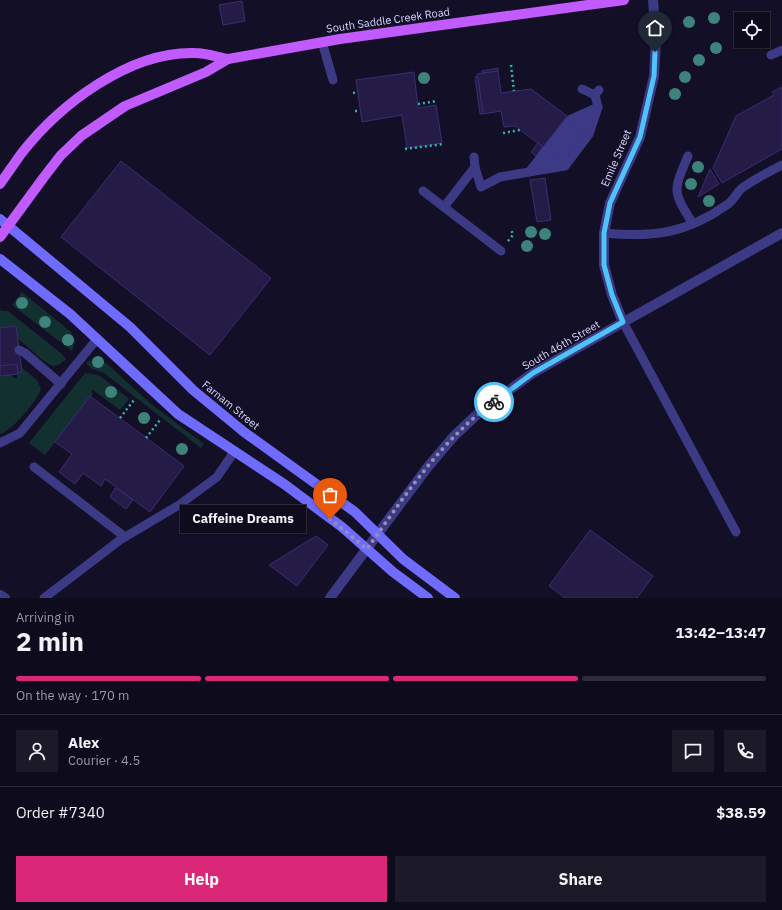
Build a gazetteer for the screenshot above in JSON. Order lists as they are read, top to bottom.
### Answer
{
  "streets": {
    "main road": ["South Saddle Creek Road", "Farnam Street"],
    "street": ["Emile Street", "South 46th Street"]
  },
  "crossings": [
    ["South Saddle Creek Road", "Farnam Street"],
    ["Emile Street", "South 46th Street"],
    ["South 46th Street", "Farnam Street"]
  ],
  "places": ["Caffeine Dreams"],
  "page": {
    "bubble": "Caffeine Dreams",
    "heading": ["2 min", "Arriving in", "13:42–13:47"],
    "panel": [
      "Alex",
      "Courier · 4.5",
      "Order #7340",
      "$38.59"
    ],
    "bar": "On the way · 170 m",
    "buttons": ["Help", "Share"]
  }
}
